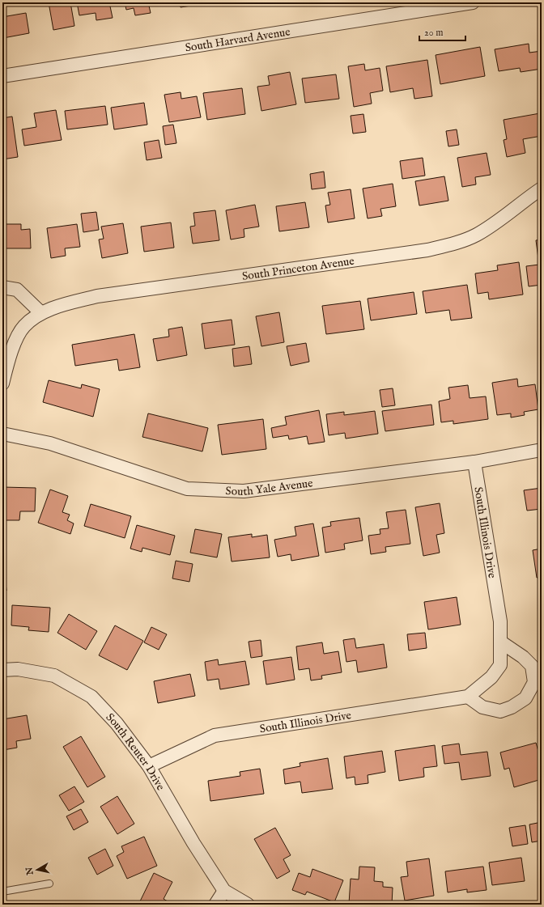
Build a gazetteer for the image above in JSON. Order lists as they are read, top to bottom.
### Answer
{
  "streets": {
    "street": [
      "South Harvard Avenue",
      "South Princeton Avenue",
      "South Yale Avenue",
      "South Illinois Drive",
      "South Reuter Drive"
    ]
  },
  "crossings": [
    ["South Yale Avenue", "South Illinois Drive"],
    ["South Illinois Drive", "South Reuter Drive"]
  ],
  "scale_bar": "20 m",
  "north": "left"
}
